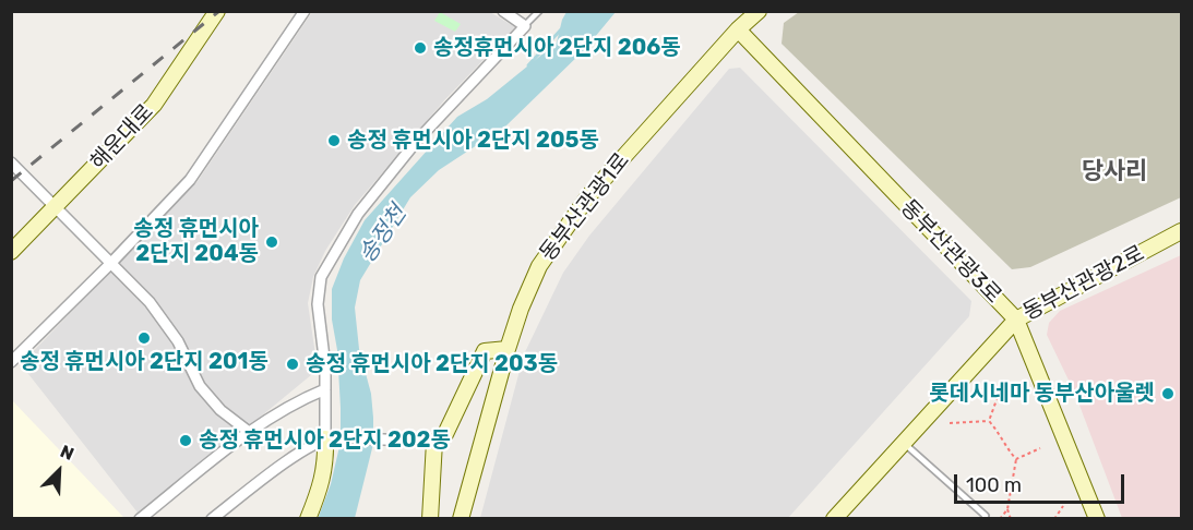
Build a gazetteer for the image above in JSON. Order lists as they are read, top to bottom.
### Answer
{
  "streets": {
    "street": [
      "해운대로",
      "동부산관광1로",
      "동부산관광3로",
      "동부산관광2로"
    ]
  },
  "crossings": [
    ["동부산관광1로", "동부산관광3로"],
    ["동부산관광3로", "동부산관광2로"]
  ],
  "districts": ["당사리"],
  "water": ["송정천"],
  "places": [
    "송정휴먼시아 2단지 206동",
    "송정 휴먼시아 2단지 205동",
    "송정 휴먼시아 2단지 204동",
    "송정 휴먼시아 2단지 201동",
    "송정 휴먼시아 2단지 203동",
    "롯데시네마 동부산아울렛",
    "송정 휴먼시아 2단지 202동"
  ],
  "scale_bar": "100 m",
  "north": "top right"
}
